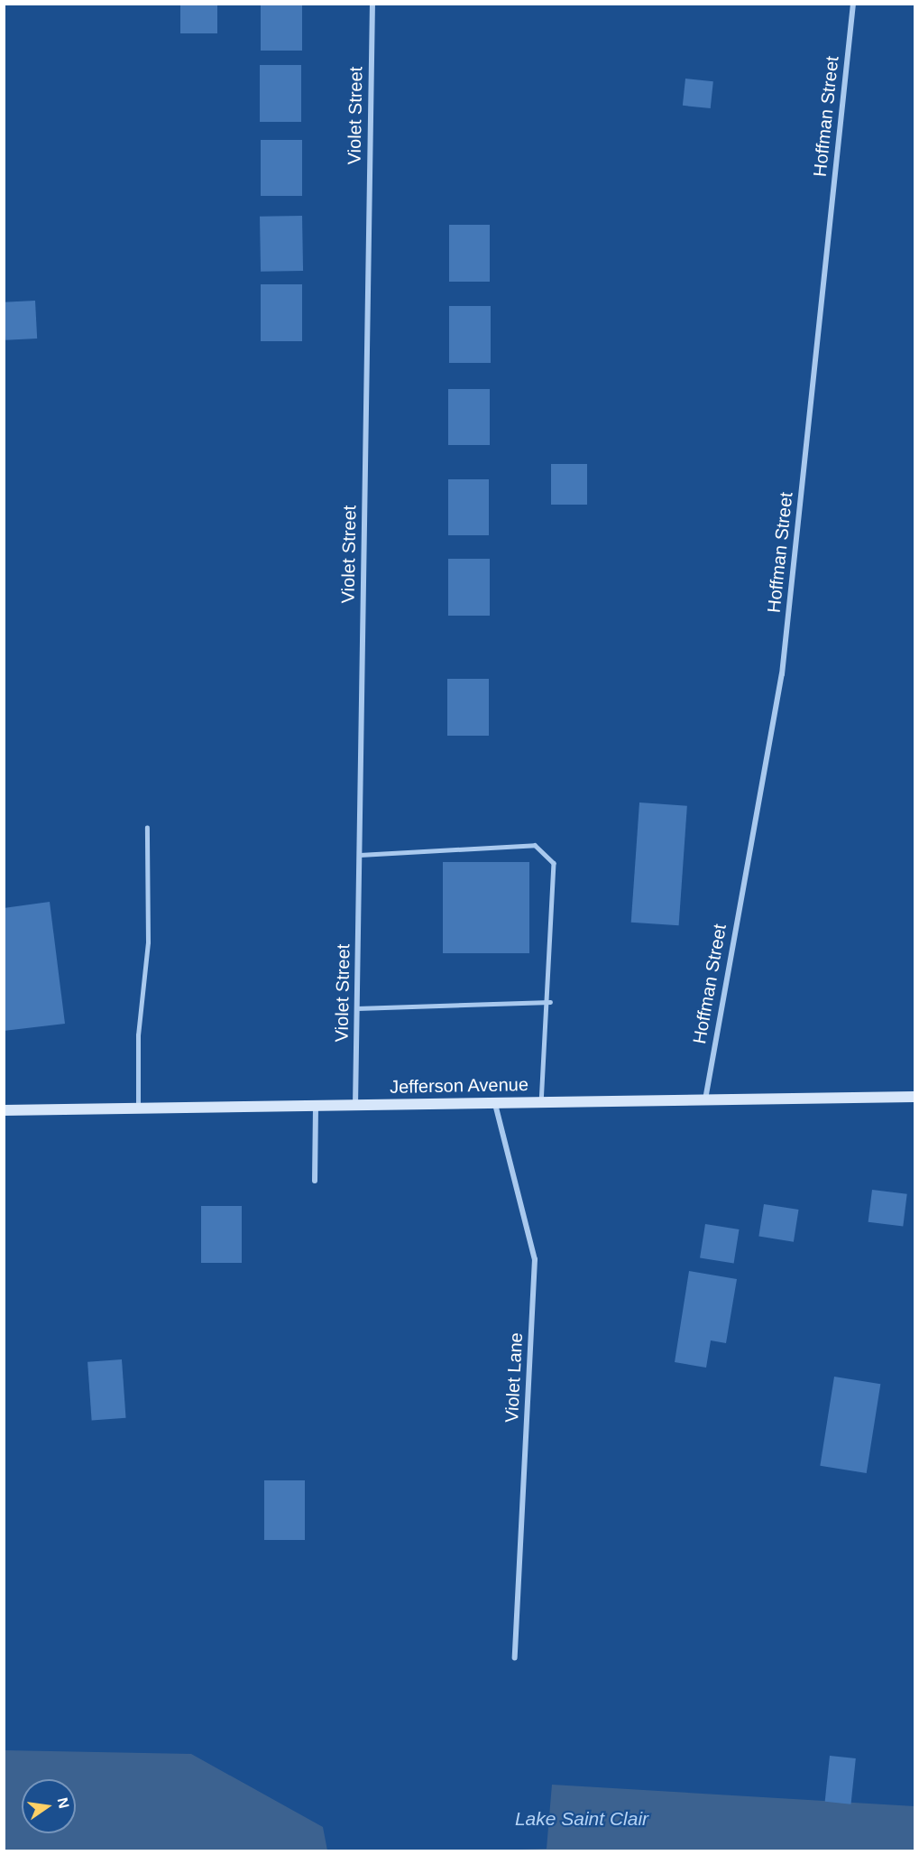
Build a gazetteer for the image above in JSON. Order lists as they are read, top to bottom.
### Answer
{
  "streets": {
    "main road": ["Jefferson Avenue"],
    "street": ["Violet Street", "Hoffman Street", "Violet Lane"]
  },
  "crossings": [
    ["Violet Street", "Jefferson Avenue"],
    ["Hoffman Street", "Jefferson Avenue"],
    ["Jefferson Avenue", "Violet Lane"]
  ],
  "water": ["Lake Saint Clair"],
  "north": "right"
}
